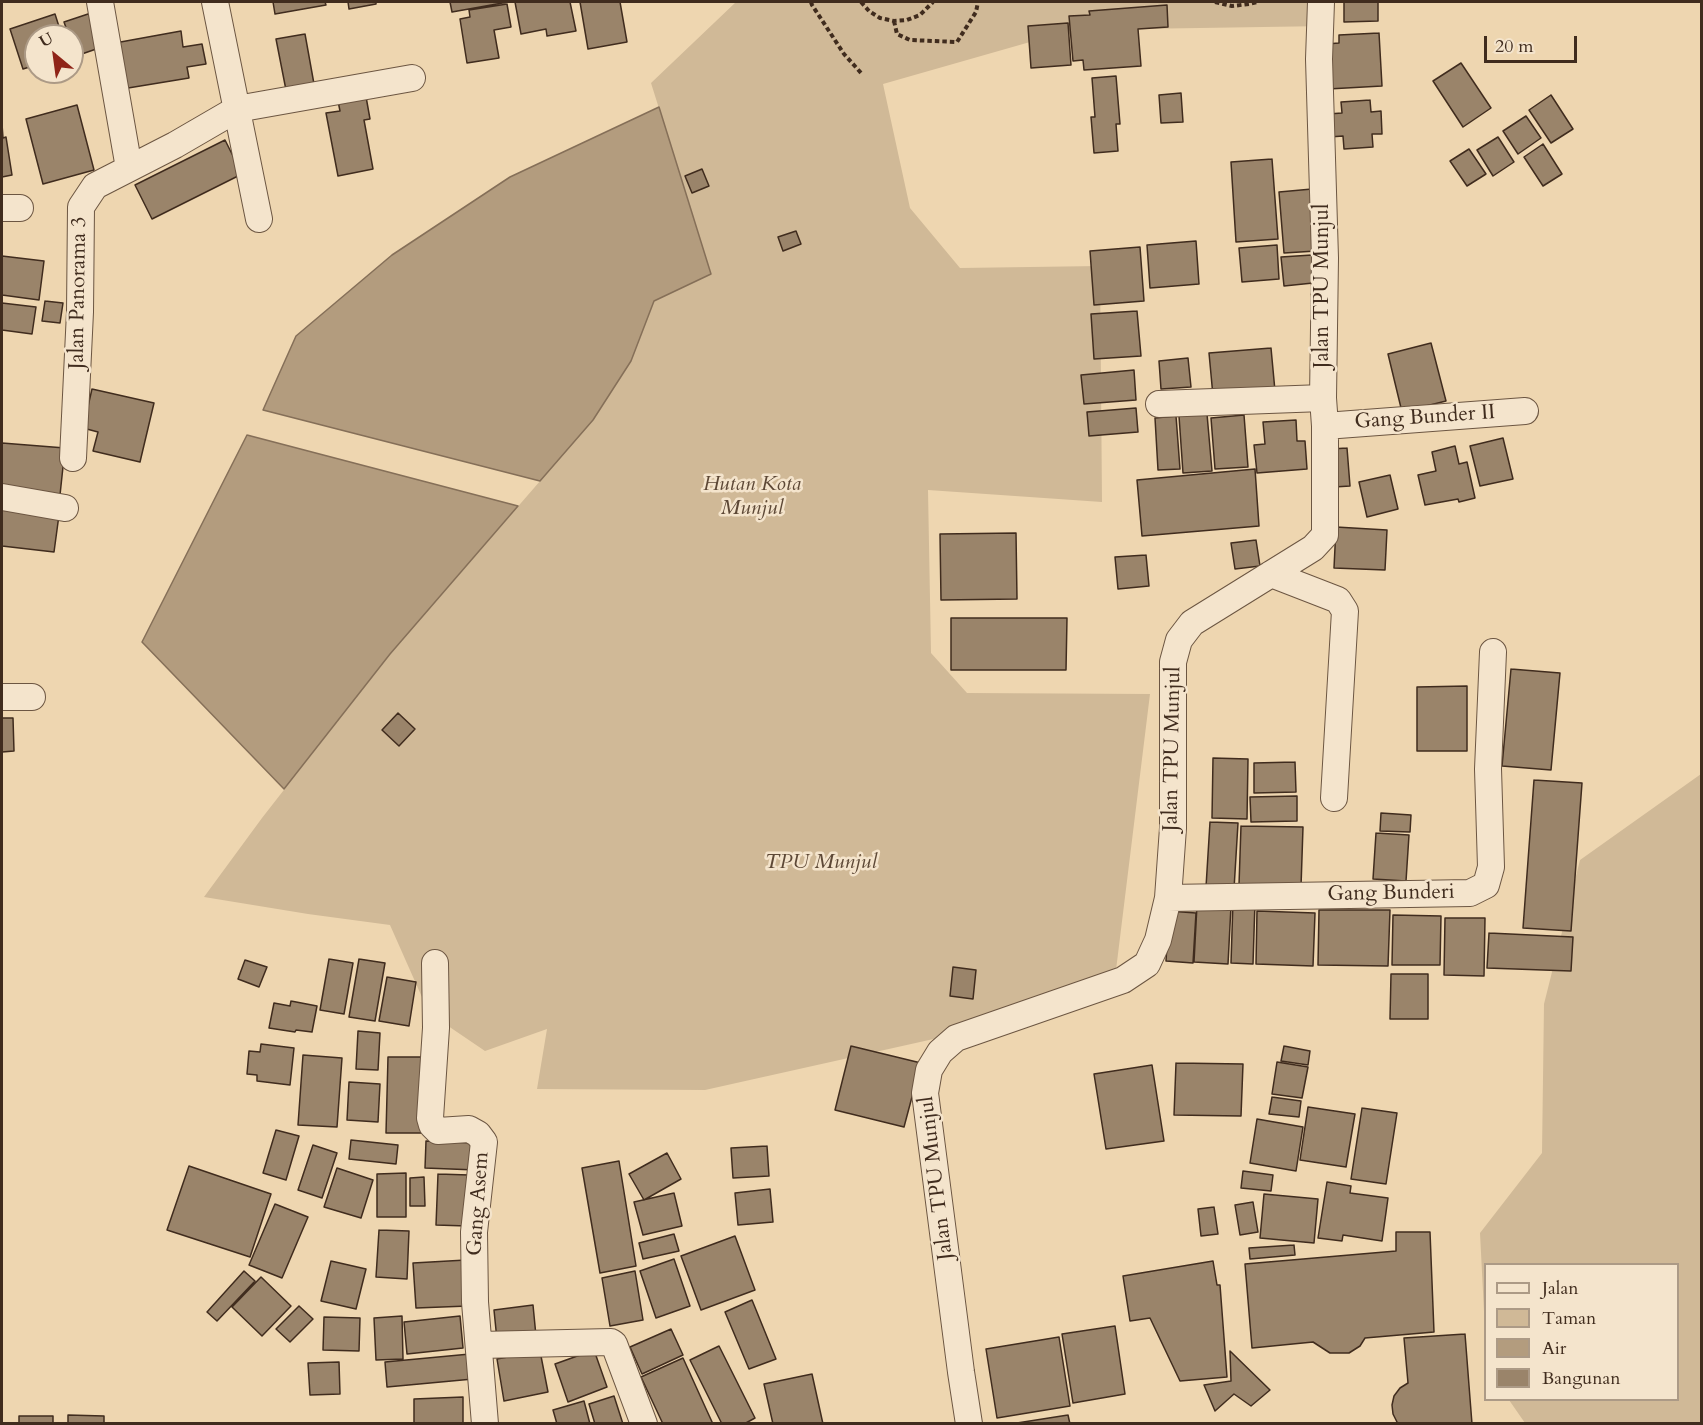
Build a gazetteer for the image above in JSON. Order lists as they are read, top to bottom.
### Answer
{
  "streets": {
    "street": [
      "Jalan TPU Munjul",
      "Jalan Panorama 3",
      "Gang Bunder II",
      "Gang Bunderi",
      "Gang Asem"
    ]
  },
  "crossings": [
    ["Jalan TPU Munjul", "Gang Bunder II"],
    ["Jalan TPU Munjul", "Gang Bunderi"]
  ],
  "parks": ["Hutan Kota Munjul", "TPU Munjul"],
  "legend": [
    "Jalan",
    "Taman",
    "Air",
    "Bangunan"
  ],
  "scale_bar": "20 m",
  "north": "top left"
}
